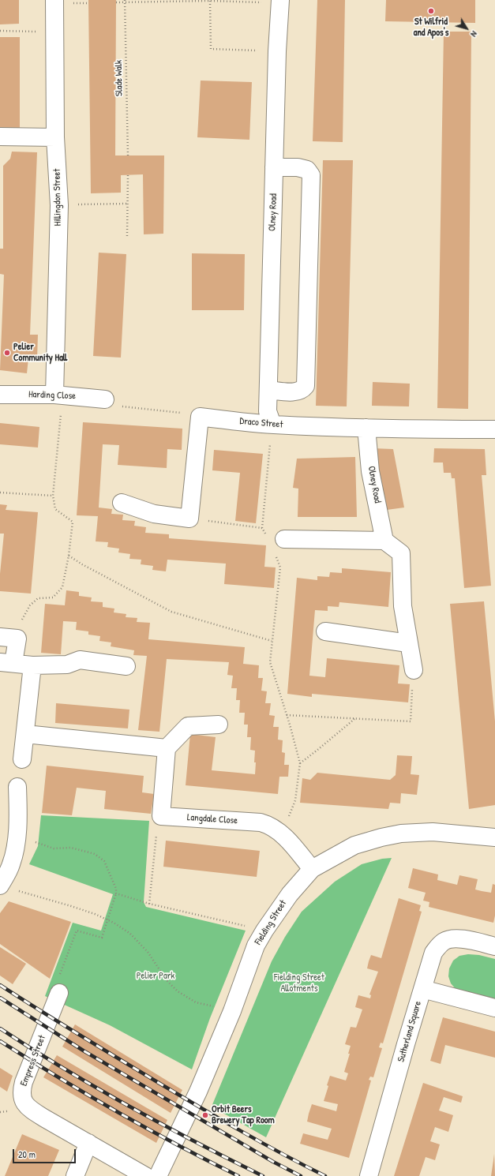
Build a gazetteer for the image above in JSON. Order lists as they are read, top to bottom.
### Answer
{
  "streets": {
    "street": [
      "Hillingdon Street",
      "Olney Road",
      "Harding Close",
      "Draco Street",
      "Langdale Close",
      "Fielding Street",
      "Sutherland Square",
      "Empress Street"
    ],
    "path": ["Slade Walk"]
  },
  "crossings": [
    ["Hillingdon Street", "Harding Close"],
    ["Olney Road", "Draco Street"],
    ["Langdale Close", "Fielding Street"]
  ],
  "parks": ["Pelier Park", "Fielding Street Allotments"],
  "places": ["St Wilfrid and Apos's", "Pelier Community Hall", "Orbit Beers Brewery Tap Room"],
  "scale_bar": "20 m",
  "north": "bottom right"
}
